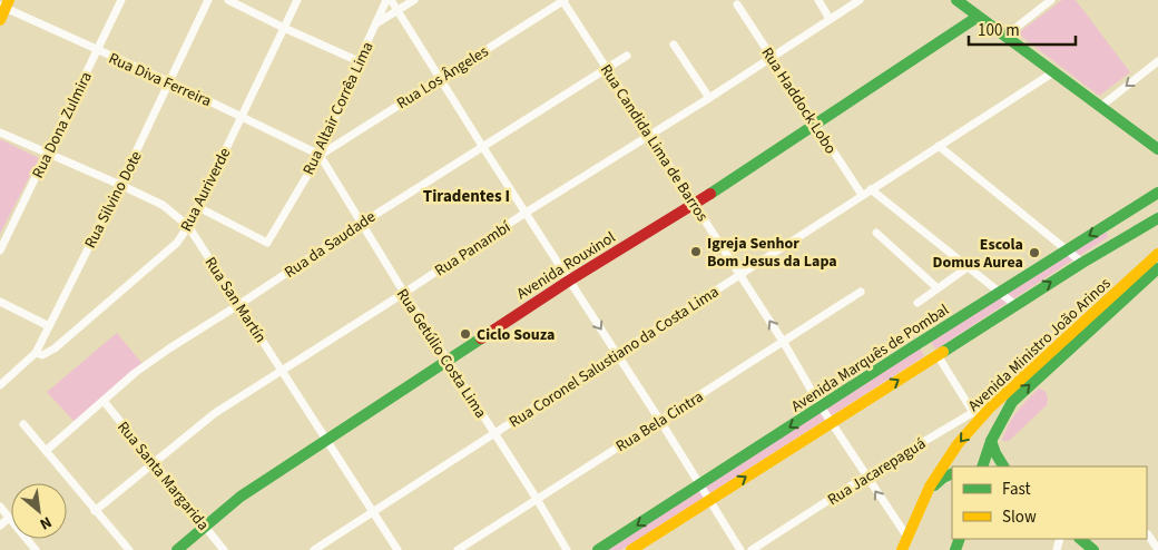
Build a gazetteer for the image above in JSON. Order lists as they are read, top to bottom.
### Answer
{
  "streets": {
    "main road": ["Avenida Rouxinol", "Avenida Ministro João Arinos", "Avenida Marquês de Pombal"],
    "street": [
      "Rua Los Ângeles",
      "Rua Diva Ferreira",
      "Rua Haddock Lobo",
      "Rua Altair Corrêa Lima",
      "Rua Dona Zulmira",
      "Rua Candida Lima de Barros",
      "Rua Auriverde",
      "Rua Silvino Dote",
      "Rua da Saudade",
      "Rua Panambí",
      "Rua San Martín",
      "Rua Getúlio Costa Lima",
      "Rua Coronel Salustiano da Costa Lima",
      "Rua Bela Cintra",
      "Rua Jacarepaguá",
      "Rua Santa Margarida"
    ]
  },
  "crossings": [
    ["Rua Los Ângeles", "Rua Diva Ferreira"],
    ["Rua Los Ângeles", "Rua Altair Corrêa Lima"],
    ["Rua Los Ângeles", "Rua Candida Lima de Barros"],
    ["Rua Los Ângeles", "Rua Getúlio Costa Lima"],
    ["Rua Diva Ferreira", "Rua Altair Corrêa Lima"],
    ["Rua Diva Ferreira", "Rua Dona Zulmira"],
    ["Rua Diva Ferreira", "Rua Auriverde"],
    ["Rua Diva Ferreira", "Rua Silvino Dote"],
    ["Rua Diva Ferreira", "Rua Getúlio Costa Lima"],
    ["Rua Haddock Lobo", "Rua Panambí"],
    ["Rua Haddock Lobo", "Avenida Rouxinol"],
    ["Rua Haddock Lobo", "Rua Coronel Salustiano da Costa Lima"],
    ["Rua Altair Corrêa Lima", "Rua Auriverde"],
    ["Rua Altair Corrêa Lima", "Rua Getúlio Costa Lima"],
    ["Rua Dona Zulmira", "Rua San Martín"],
    ["Rua Candida Lima de Barros", "Rua da Saudade"],
    ["Rua Candida Lima de Barros", "Rua Panambí"],
    ["Rua Candida Lima de Barros", "Avenida Rouxinol"],
    ["Rua Candida Lima de Barros", "Rua Coronel Salustiano da Costa Lima"],
    ["Rua Candida Lima de Barros", "Avenida Marquês de Pombal"],
    ["Rua Candida Lima de Barros", "Rua Bela Cintra"],
    ["Rua Auriverde", "Rua Silvino Dote"],
    ["Rua Auriverde", "Rua San Martín"],
    ["Rua Silvino Dote", "Rua San Martín"],
    ["Rua da Saudade", "Rua San Martín"],
    ["Rua da Saudade", "Rua Getúlio Costa Lima"],
    ["Rua da Saudade", "Rua Santa Margarida"],
    ["Rua Panambí", "Rua San Martín"],
    ["Rua Panambí", "Rua Getúlio Costa Lima"],
    ["Rua Panambí", "Rua Santa Margarida"],
    ["Avenida Rouxinol", "Rua San Martín"],
    ["Avenida Rouxinol", "Rua Getúlio Costa Lima"],
    ["Avenida Rouxinol", "Rua Santa Margarida"],
    ["Rua San Martín", "Rua Coronel Salustiano da Costa Lima"],
    ["Avenida Ministro João Arinos", "Rua Jacarepaguá"],
    ["Rua Getúlio Costa Lima", "Rua Coronel Salustiano da Costa Lima"],
    ["Rua Getúlio Costa Lima", "Rua Bela Cintra"]
  ],
  "districts": ["Tiradentes I"],
  "places": ["Igreja Senhor Bom Jesus da Lapa", "Escola Domus Aurea", "Ciclo Souza"],
  "legend": ["Fast", "Slow"],
  "scale_bar": "100 m",
  "north": "bottom right"
}
